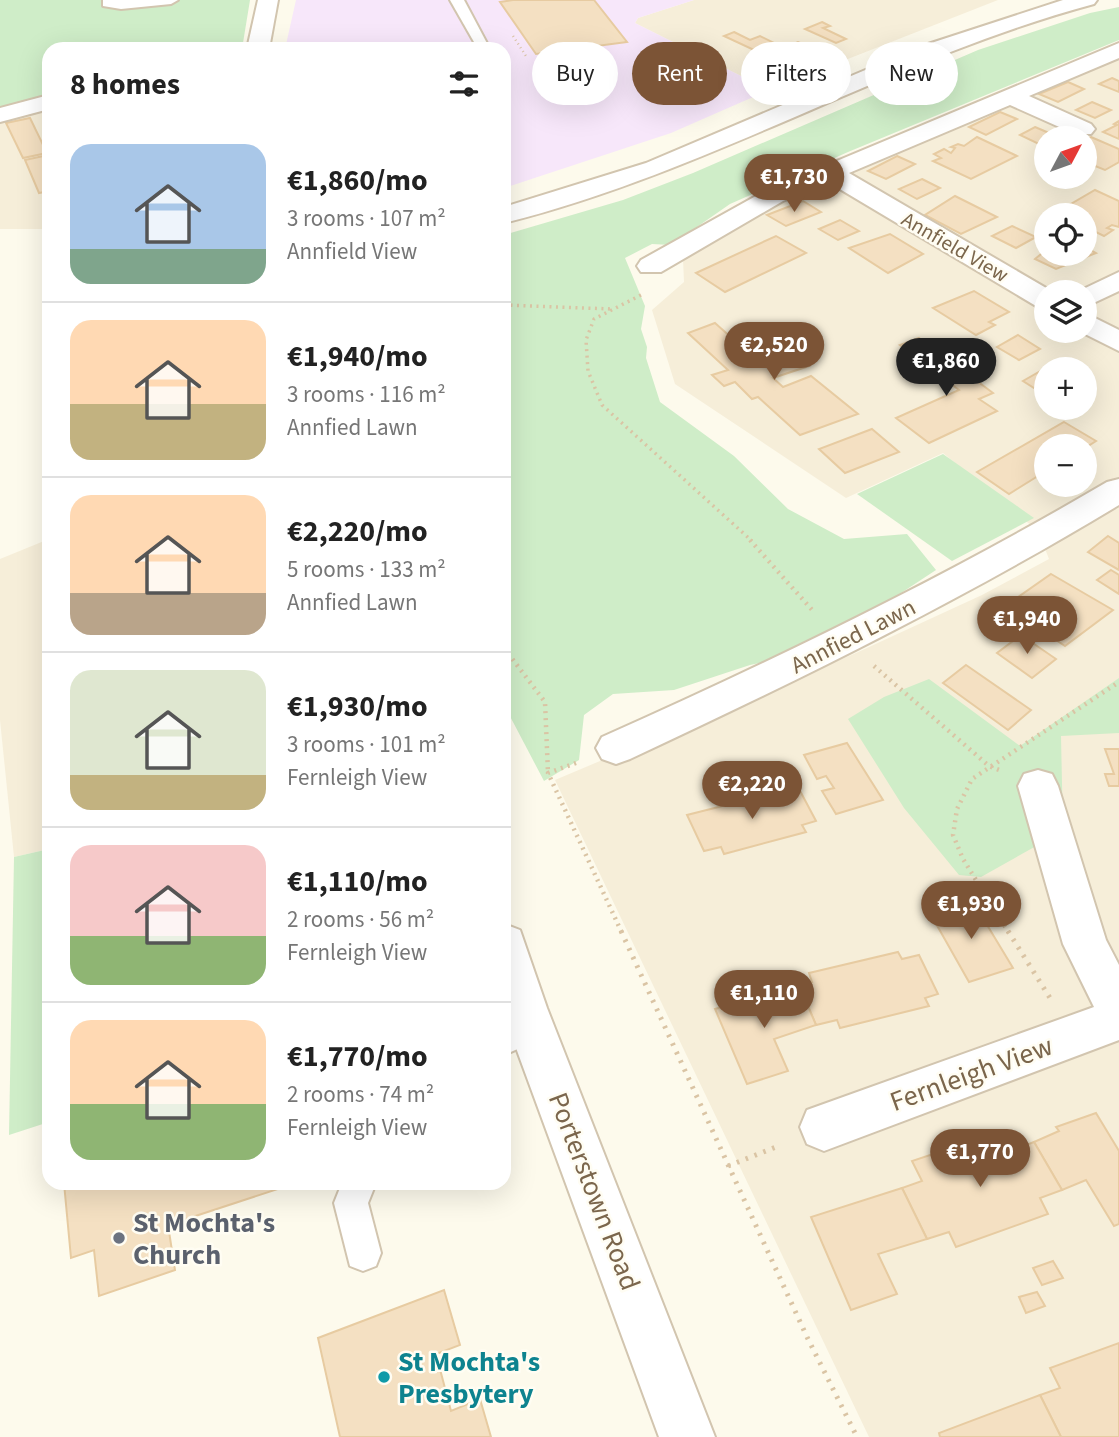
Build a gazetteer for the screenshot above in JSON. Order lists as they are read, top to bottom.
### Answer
{
  "streets": {
    "street": [
      "Annfield View",
      "Annfied Lawn",
      "Fernleigh View",
      "Porterstown Road"
    ]
  },
  "places": ["St Mochta's Church", "St Mochta's Presbytery"],
  "north": "top right",
  "page": {
    "chip": [
      "Buy",
      "Rent",
      "Filters",
      "New"
    ],
    "heading": "8 homes",
    "map_buttons": ["+", "−"],
    "list": [
      {
        "name": "€1,860/mo",
        "note": "3 rooms · 107 m² · Annfield View"
      },
      {
        "name": "€1,940/mo",
        "note": "3 rooms · 116 m² · Annfied Lawn"
      },
      {
        "name": "€2,220/mo",
        "note": "5 rooms · 133 m² · Annfied Lawn"
      },
      {
        "name": "€1,930/mo",
        "note": "3 rooms · 101 m² · Fernleigh View"
      },
      {
        "name": "€1,110/mo",
        "note": "2 rooms · 56 m² · Fernleigh View"
      },
      {
        "name": "€1,770/mo",
        "note": "2 rooms · 74 m² · Fernleigh View"
      }
    ],
    "price": [
      "€1,730",
      "€2,520",
      "€1,860",
      "€1,940",
      "€2,220",
      "€1,930",
      "€1,110",
      "€1,770"
    ]
  }
}
